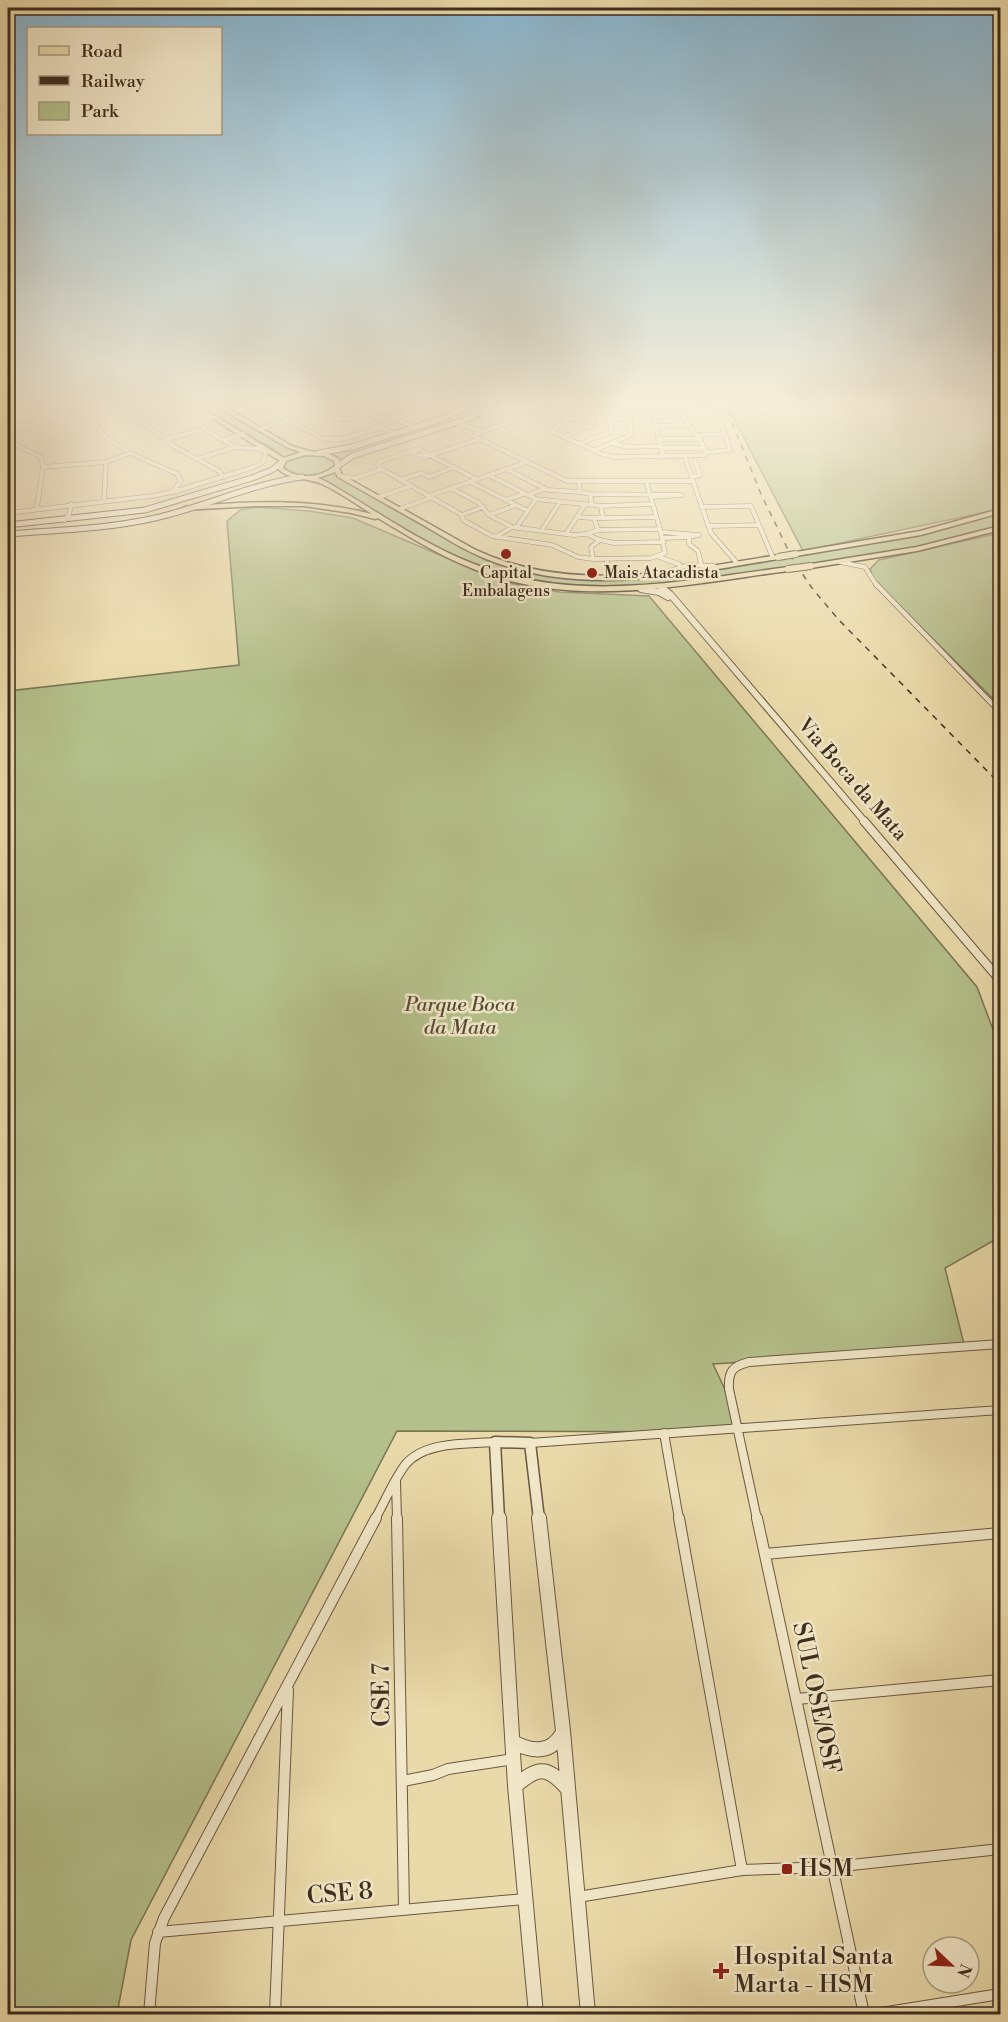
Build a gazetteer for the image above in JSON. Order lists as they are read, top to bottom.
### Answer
{
  "streets": {
    "street": [
      "Via Boca da Mata",
      "CSE 7",
      "SUL OSE/OSF",
      "CSE 8"
    ]
  },
  "crossings": [
    ["CSE 7", "CSE 8"]
  ],
  "parks": ["Parque Boca da Mata"],
  "places": {
    "other": ["Capital Embalagens", "Mais Atacadista"],
    "transit": ["HSM"],
    "health": ["Hospital Santa Marta - HSM"]
  },
  "legend": ["Road", "Railway", "Park"],
  "north": "bottom right"
}
